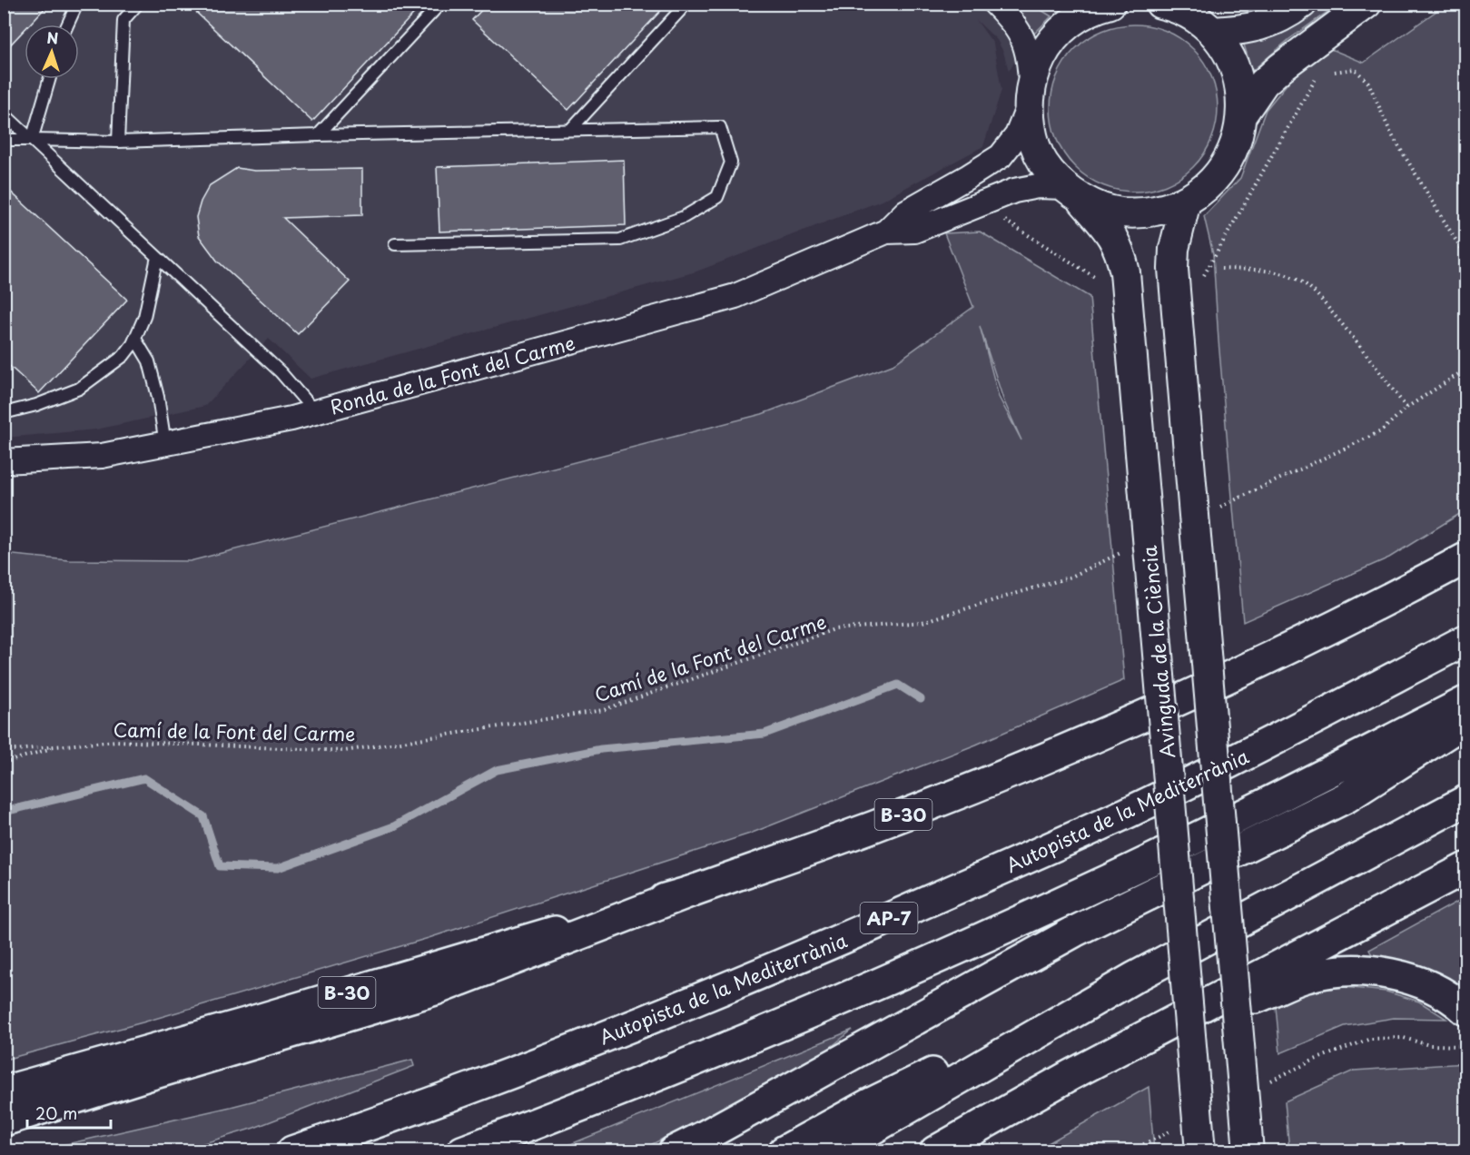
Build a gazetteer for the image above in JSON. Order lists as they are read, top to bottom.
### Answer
{
  "streets": {
    "highway": ["Autopista de la Mediterrània", "B-30", "AP-7"],
    "street": ["Ronda de la Font del Carme", "Avinguda de la Ciència"],
    "path": ["Camí de la Font del Carme"]
  },
  "crossings": [
    ["Ronda de la Font del Carme", "Avinguda de la Ciència"]
  ],
  "scale_bar": "20 m",
  "north": "top"
}
